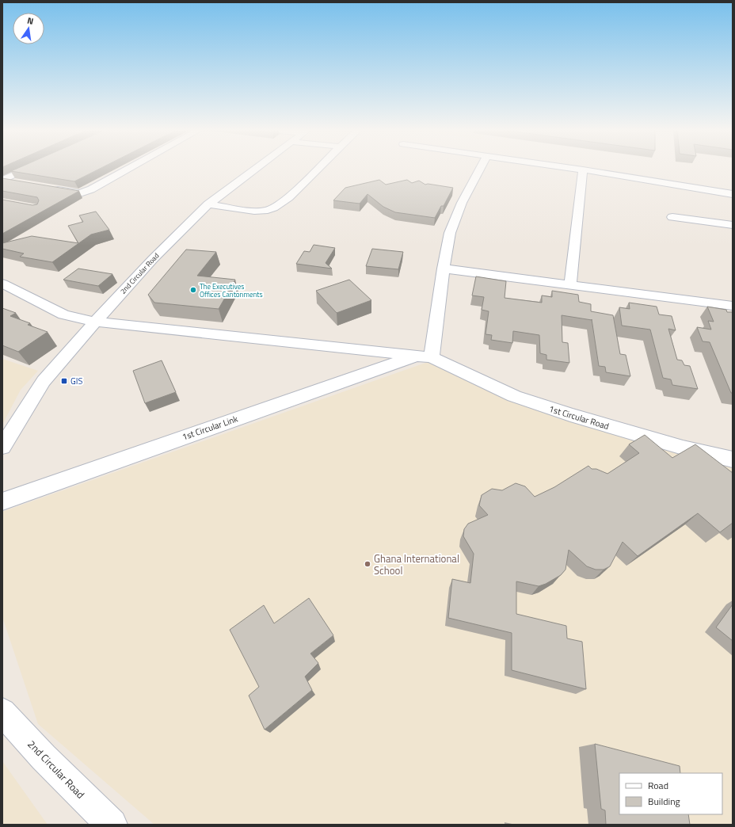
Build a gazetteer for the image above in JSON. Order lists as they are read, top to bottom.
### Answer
{
  "streets": {
    "street": ["2nd Circular Road", "1st Circular Road", "1st Circular Link"]
  },
  "crossings": [
    ["2nd Circular Road", "1st Circular Road"],
    ["1st Circular Road", "1st Circular Link"]
  ],
  "places": {
    "other": ["The Executives Offices Cantonments", "Ghana International School"],
    "transit": ["GIS"]
  },
  "legend": ["Road", "Building"],
  "north": "top"
}
